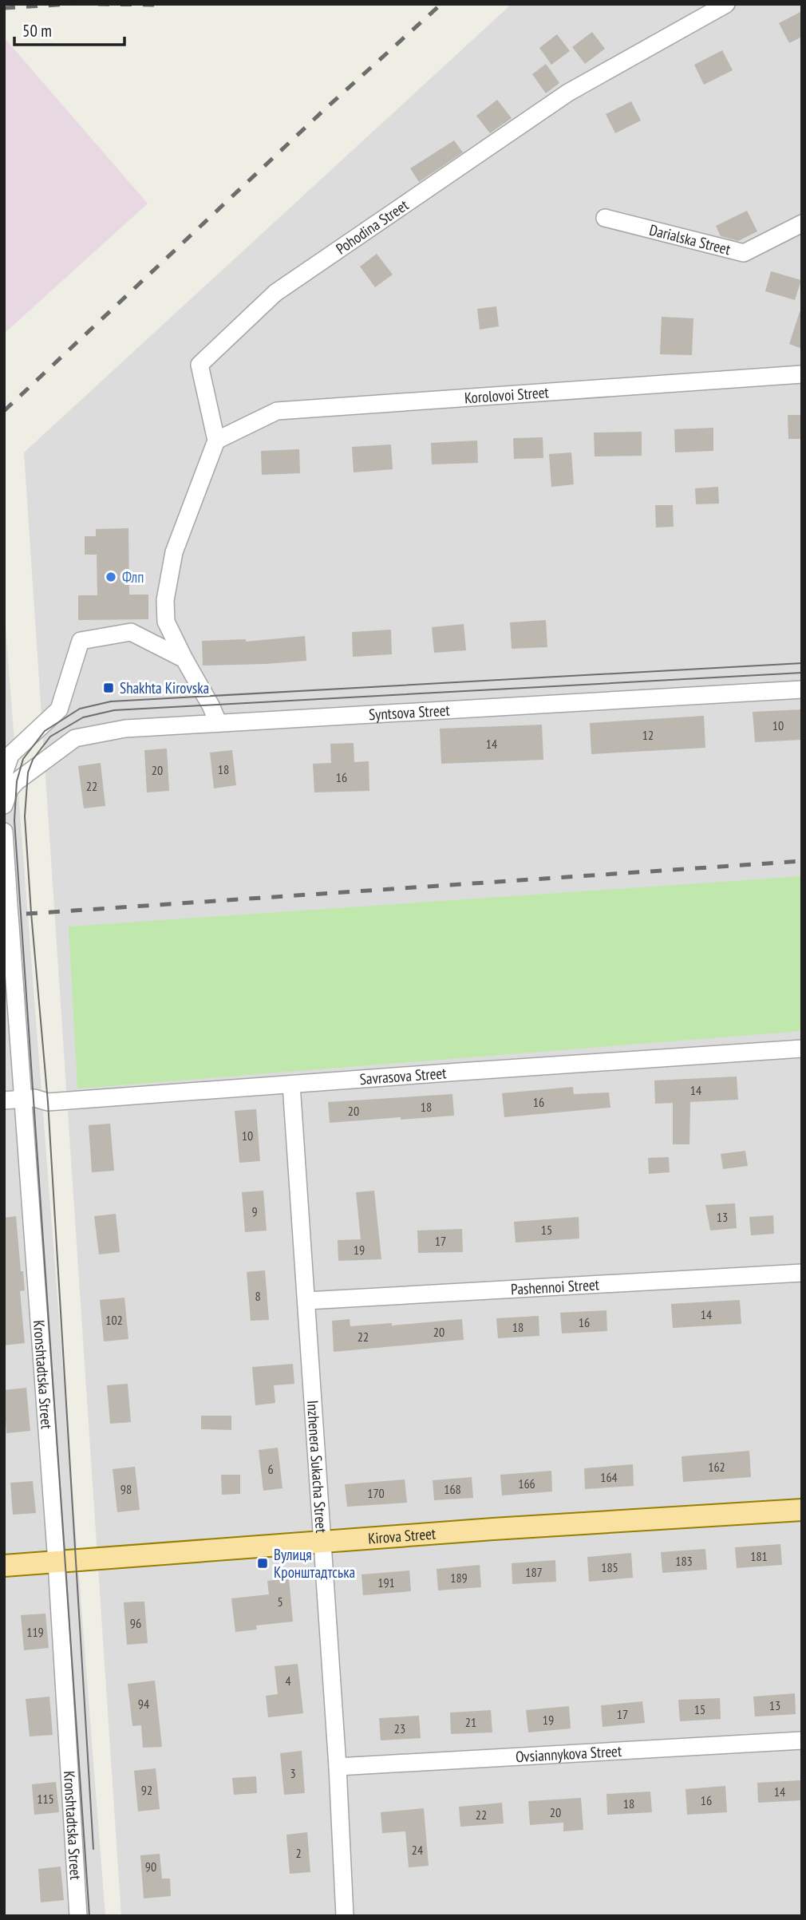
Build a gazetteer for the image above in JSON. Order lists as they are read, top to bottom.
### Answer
{
  "streets": {
    "main road": ["Kirova Street"],
    "street": [
      "Pohodina Street",
      "Darialska Street",
      "Korolovoi Street",
      "Syntsova Street",
      "Savrasova Street",
      "Pashennoi Street",
      "Kronshtadtska Street",
      "Inzhenera Sukacha Street",
      "Ovsiannykova Street"
    ]
  },
  "crossings": [
    ["Pohodina Street", "Korolovoi Street"],
    ["Savrasova Street", "Kronshtadtska Street"],
    ["Savrasova Street", "Inzhenera Sukacha Street"],
    ["Pashennoi Street", "Inzhenera Sukacha Street"],
    ["Kronshtadtska Street", "Kirova Street"],
    ["Inzhenera Sukacha Street", "Kirova Street"],
    ["Inzhenera Sukacha Street", "Ovsiannykova Street"]
  ],
  "places": {
    "other": ["Флп"],
    "transit": ["Shakhta Kirovska", "Вулиця Кронштадтська"]
  },
  "house_numbers": [
    "10",
    "12",
    "14",
    "18",
    "20",
    "16",
    "22",
    "14",
    "16",
    "18",
    "20",
    "10",
    "9",
    "13",
    "15",
    "17",
    "19",
    "8",
    "14",
    "102",
    "16",
    "18",
    "20",
    "22",
    "162",
    "6",
    "164",
    "166",
    "98",
    "168",
    "170",
    "181",
    "183",
    "185",
    "187",
    "189",
    "191",
    "5",
    "96",
    "119",
    "4",
    "94",
    "13",
    "15",
    "17",
    "19",
    "21",
    "23",
    "3",
    "92",
    "14",
    "115",
    "16",
    "18",
    "20",
    "22",
    "24",
    "2",
    "90"
  ],
  "scale_bar": "50 m"
}
